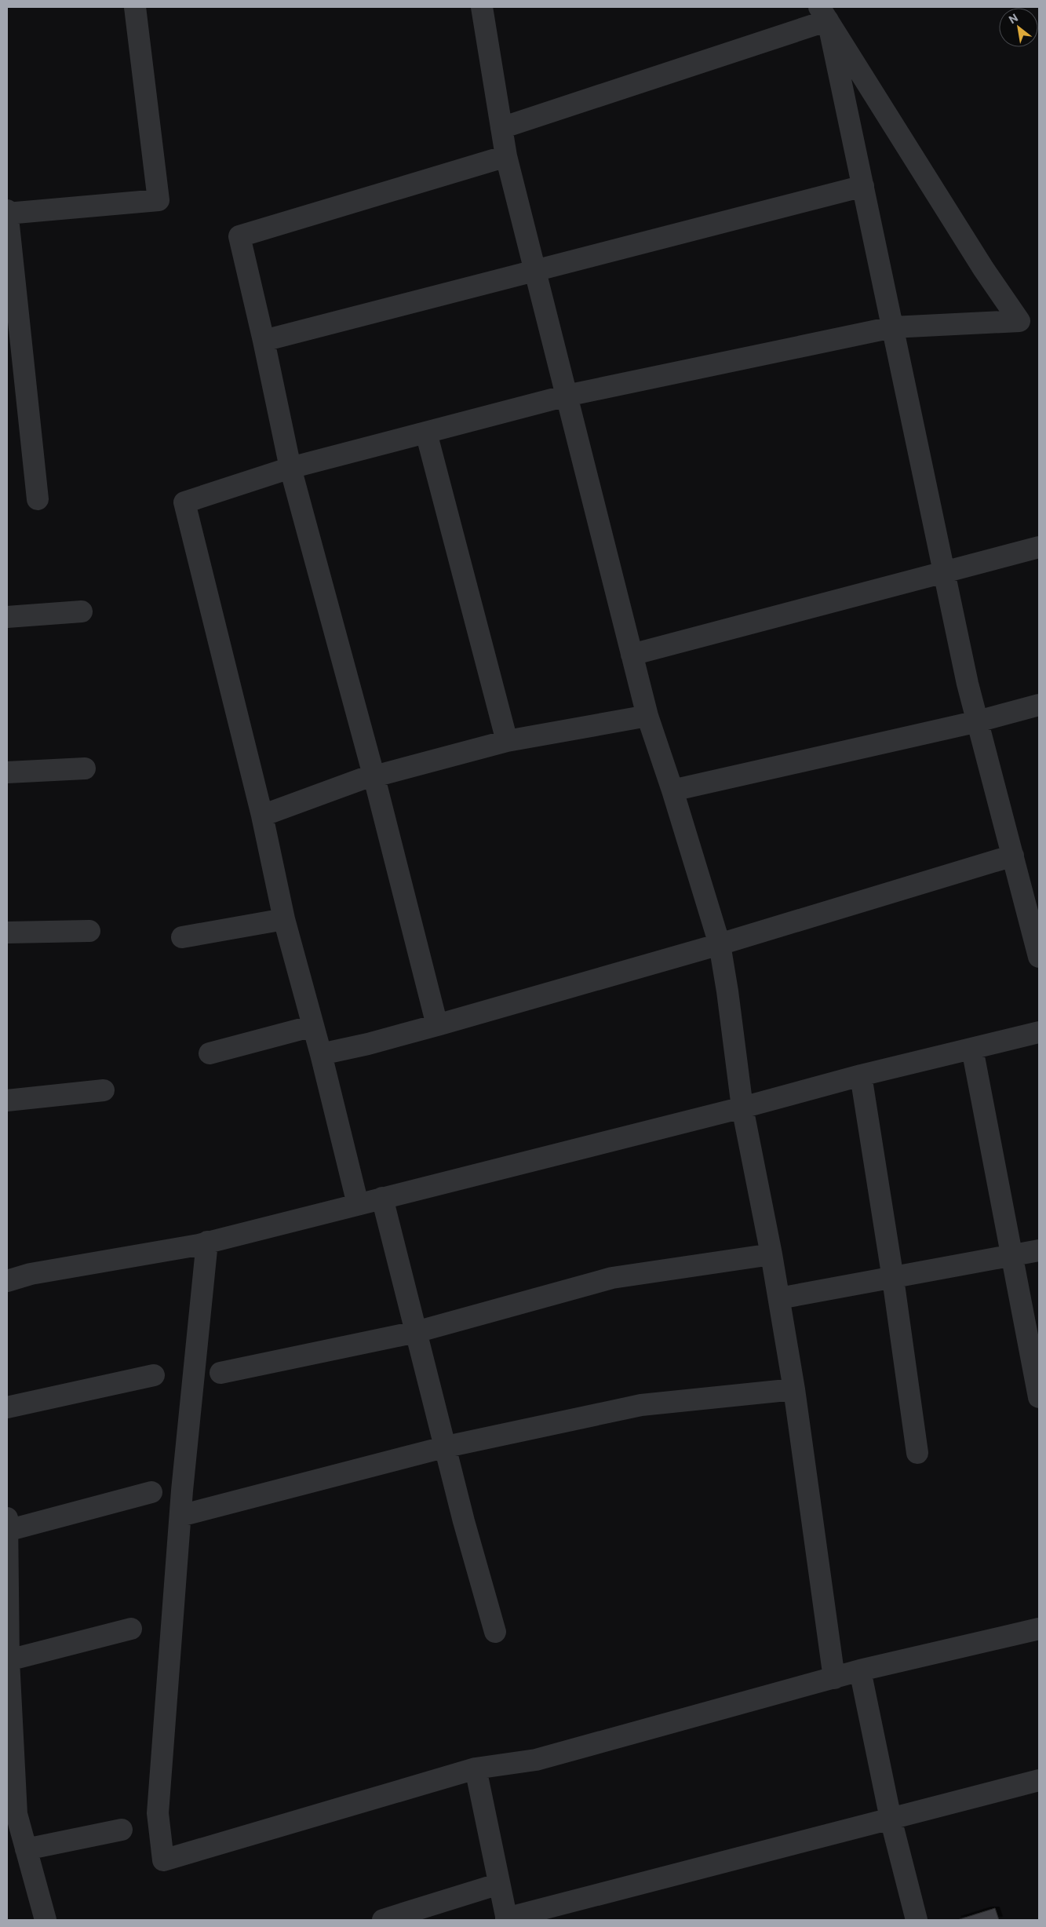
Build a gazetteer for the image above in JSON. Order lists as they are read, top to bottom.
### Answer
{
  "north": "top left"
}
